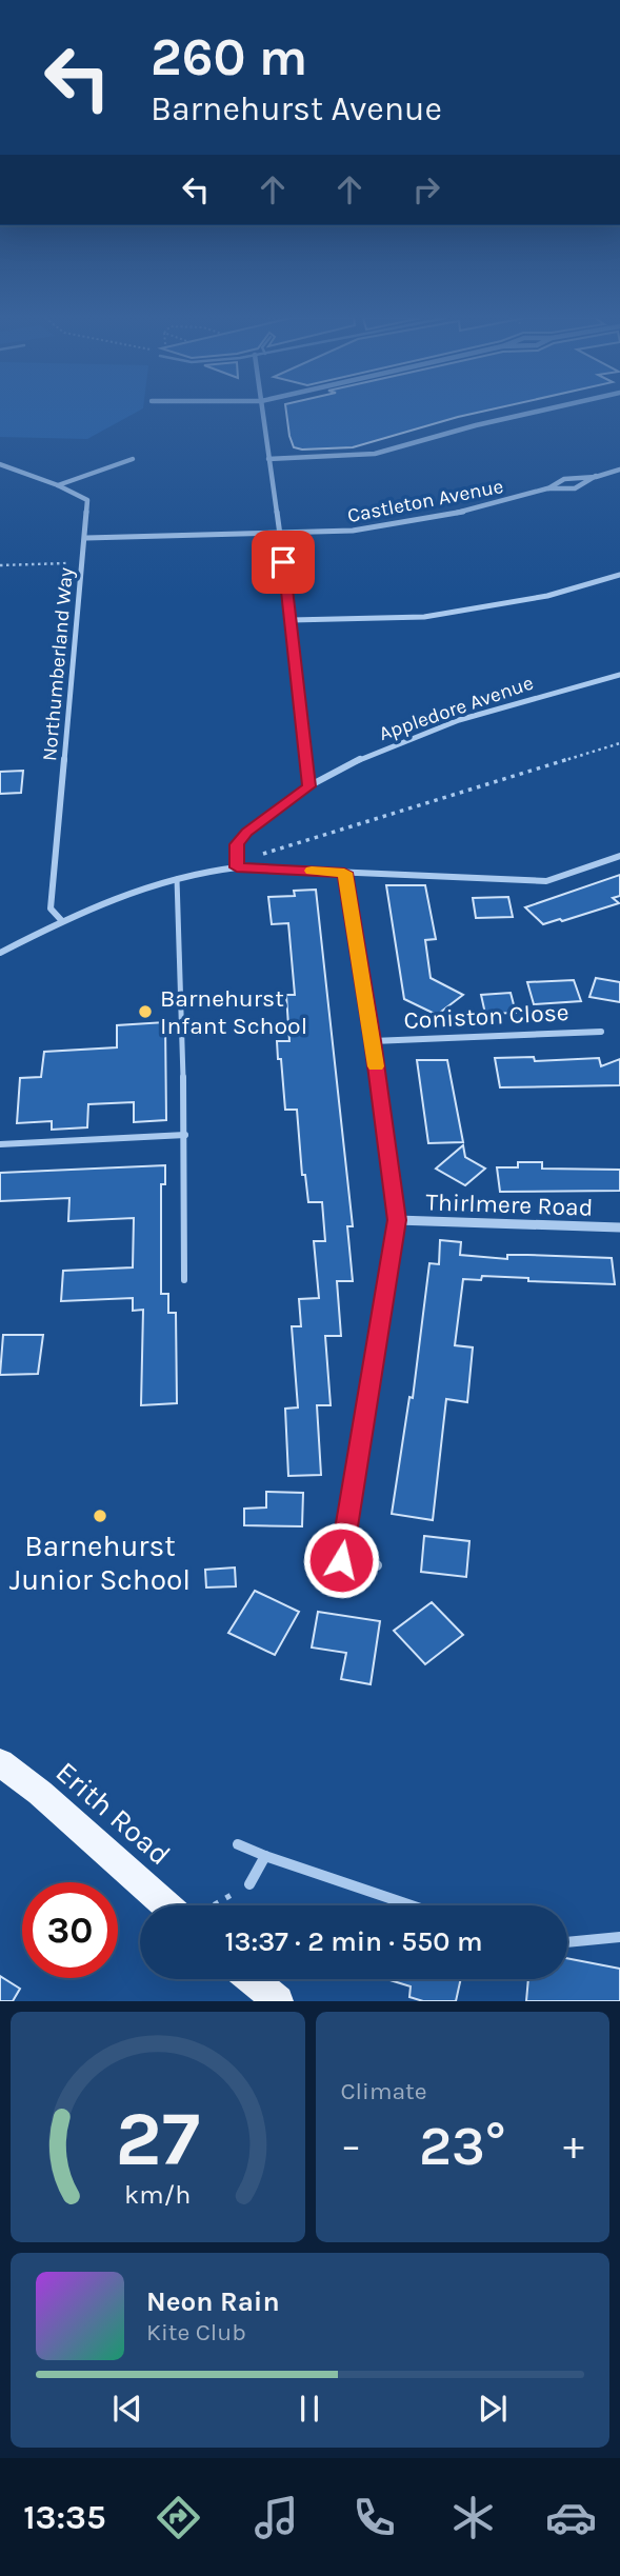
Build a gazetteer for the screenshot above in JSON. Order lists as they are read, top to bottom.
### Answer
{
  "streets": {
    "main road": ["Erith Road"],
    "street": [
      "Castleton Avenue",
      "Northumberland Way",
      "Appledore Avenue",
      "Coniston Close",
      "Thirlmere Road"
    ]
  },
  "crossings": [
    ["Castleton Avenue", "Northumberland Way"]
  ],
  "places": ["Barnehurst Infant School", "Barnehurst Junior School"],
  "page": {
    "turn": ["260 m", "Barnehurst Avenue"],
    "limit": "30",
    "trip": "13:37 · 2 min · 550 m",
    "tile": "Climate",
    "heat": ["−", "23°", "+"],
    "song": ["Neon Rain", "Kite Club"],
    "tabs": "13:35",
    "gauge": ["27", "km/h"]
  }
}
